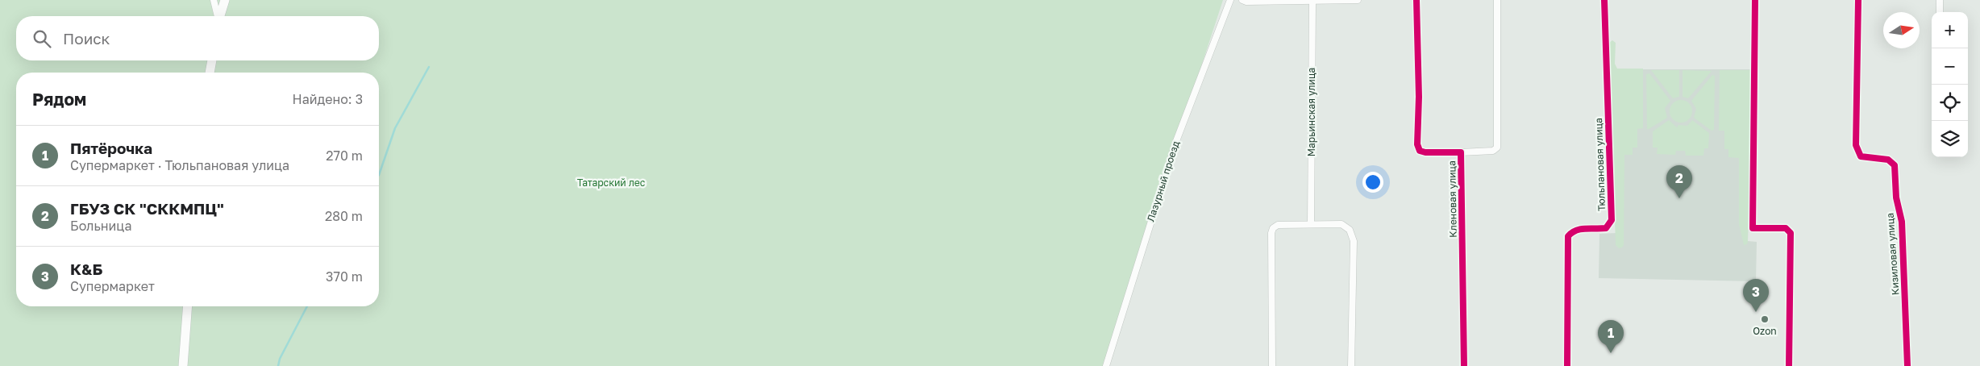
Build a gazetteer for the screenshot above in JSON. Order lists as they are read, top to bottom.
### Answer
{
  "streets": {
    "street": [
      "Марьинская улица",
      "Тюльпановая улица",
      "Лазурный проезд",
      "Кленовая улица",
      "Кизиловая улица"
    ]
  },
  "parks": ["Татарский лес"],
  "places": ["Ozon"],
  "north": "right",
  "page": {
    "map_buttons": ["+", "−"],
    "search": "Поиск",
    "heading": ["Рядом", "Найдено: 3"],
    "list": [
      {
        "mark": "1",
        "name": "Пятёрочка",
        "note": "Супермаркет · Тюльпановая улица",
        "value": "270 m"
      },
      {
        "mark": "2",
        "name": "ГБУЗ СК \"СККМПЦ\"",
        "note": "Больница",
        "value": "280 m"
      },
      {
        "mark": "3",
        "name": "К&Б",
        "note": "Супермаркет",
        "value": "370 m"
      }
    ],
    "pins": ["2", "3", "1"]
  }
}
